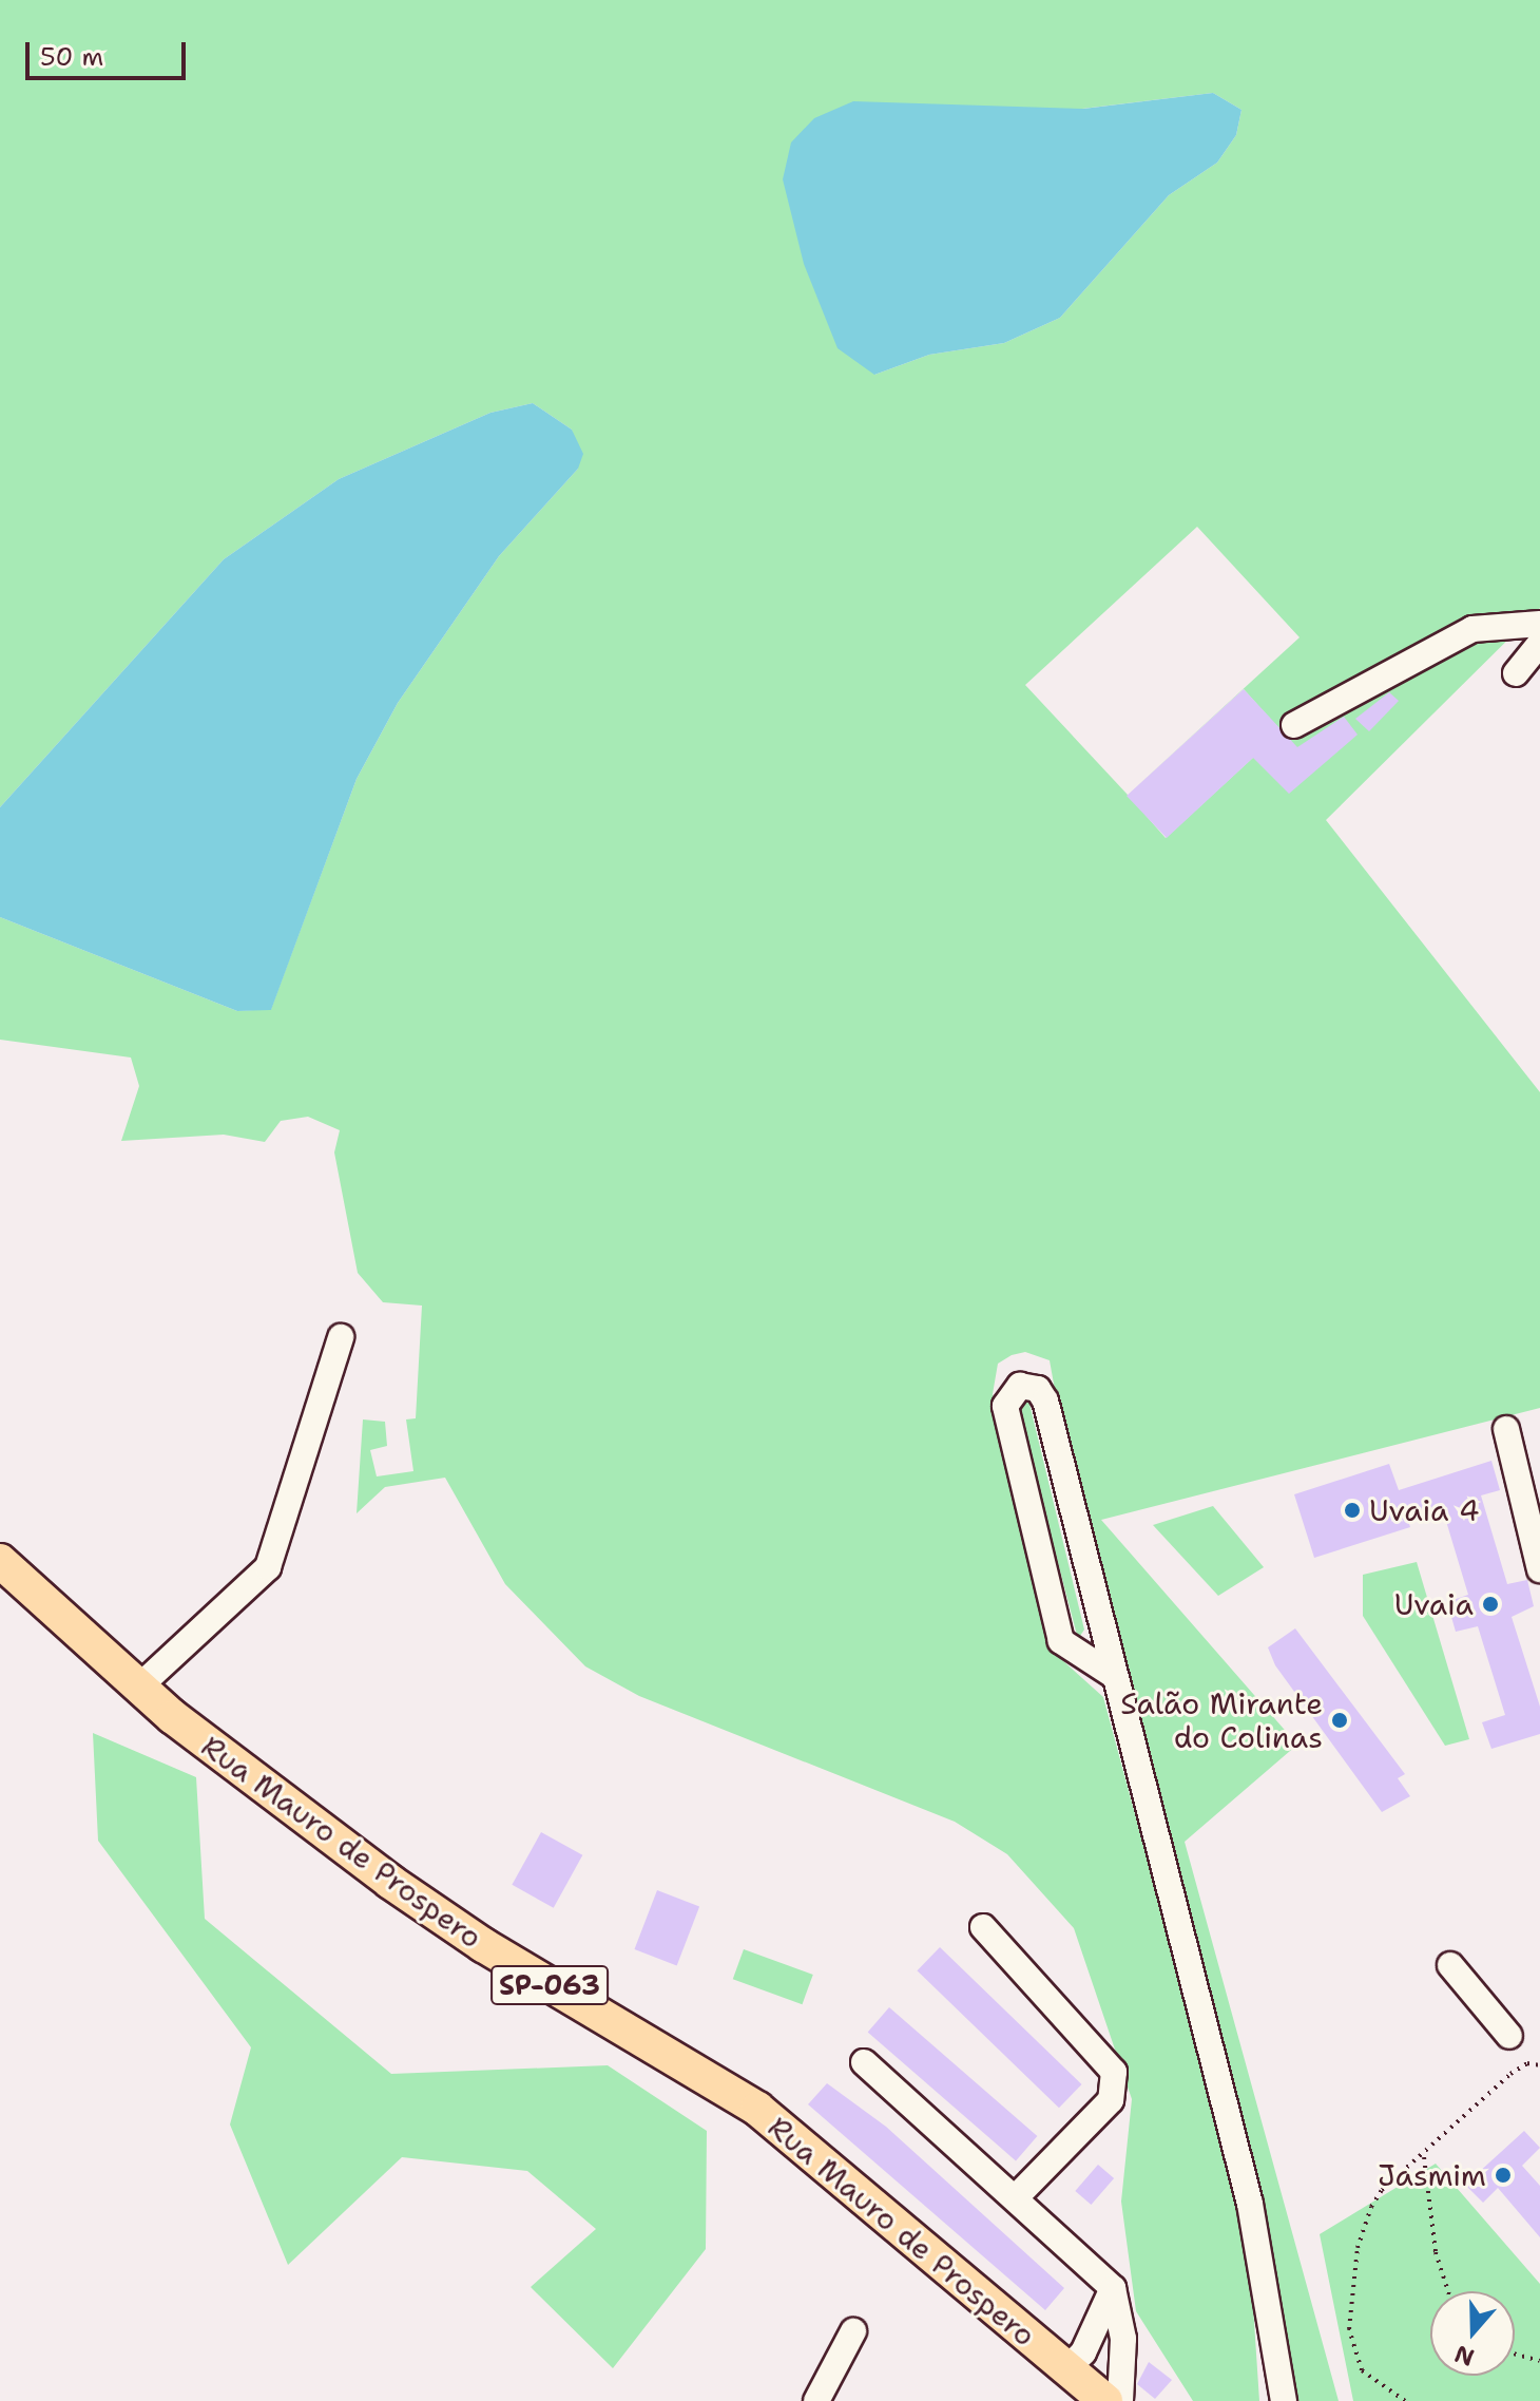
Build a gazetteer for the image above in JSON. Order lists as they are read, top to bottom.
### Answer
{
  "streets": {
    "main road": ["Rua Mauro de Prospero", "SP-063"]
  },
  "places": [
    "Uvaia 4",
    "Uvaia",
    "Salão Mirante do Colinas",
    "Jasmim"
  ],
  "scale_bar": "50 m",
  "north": "bottom"
}
